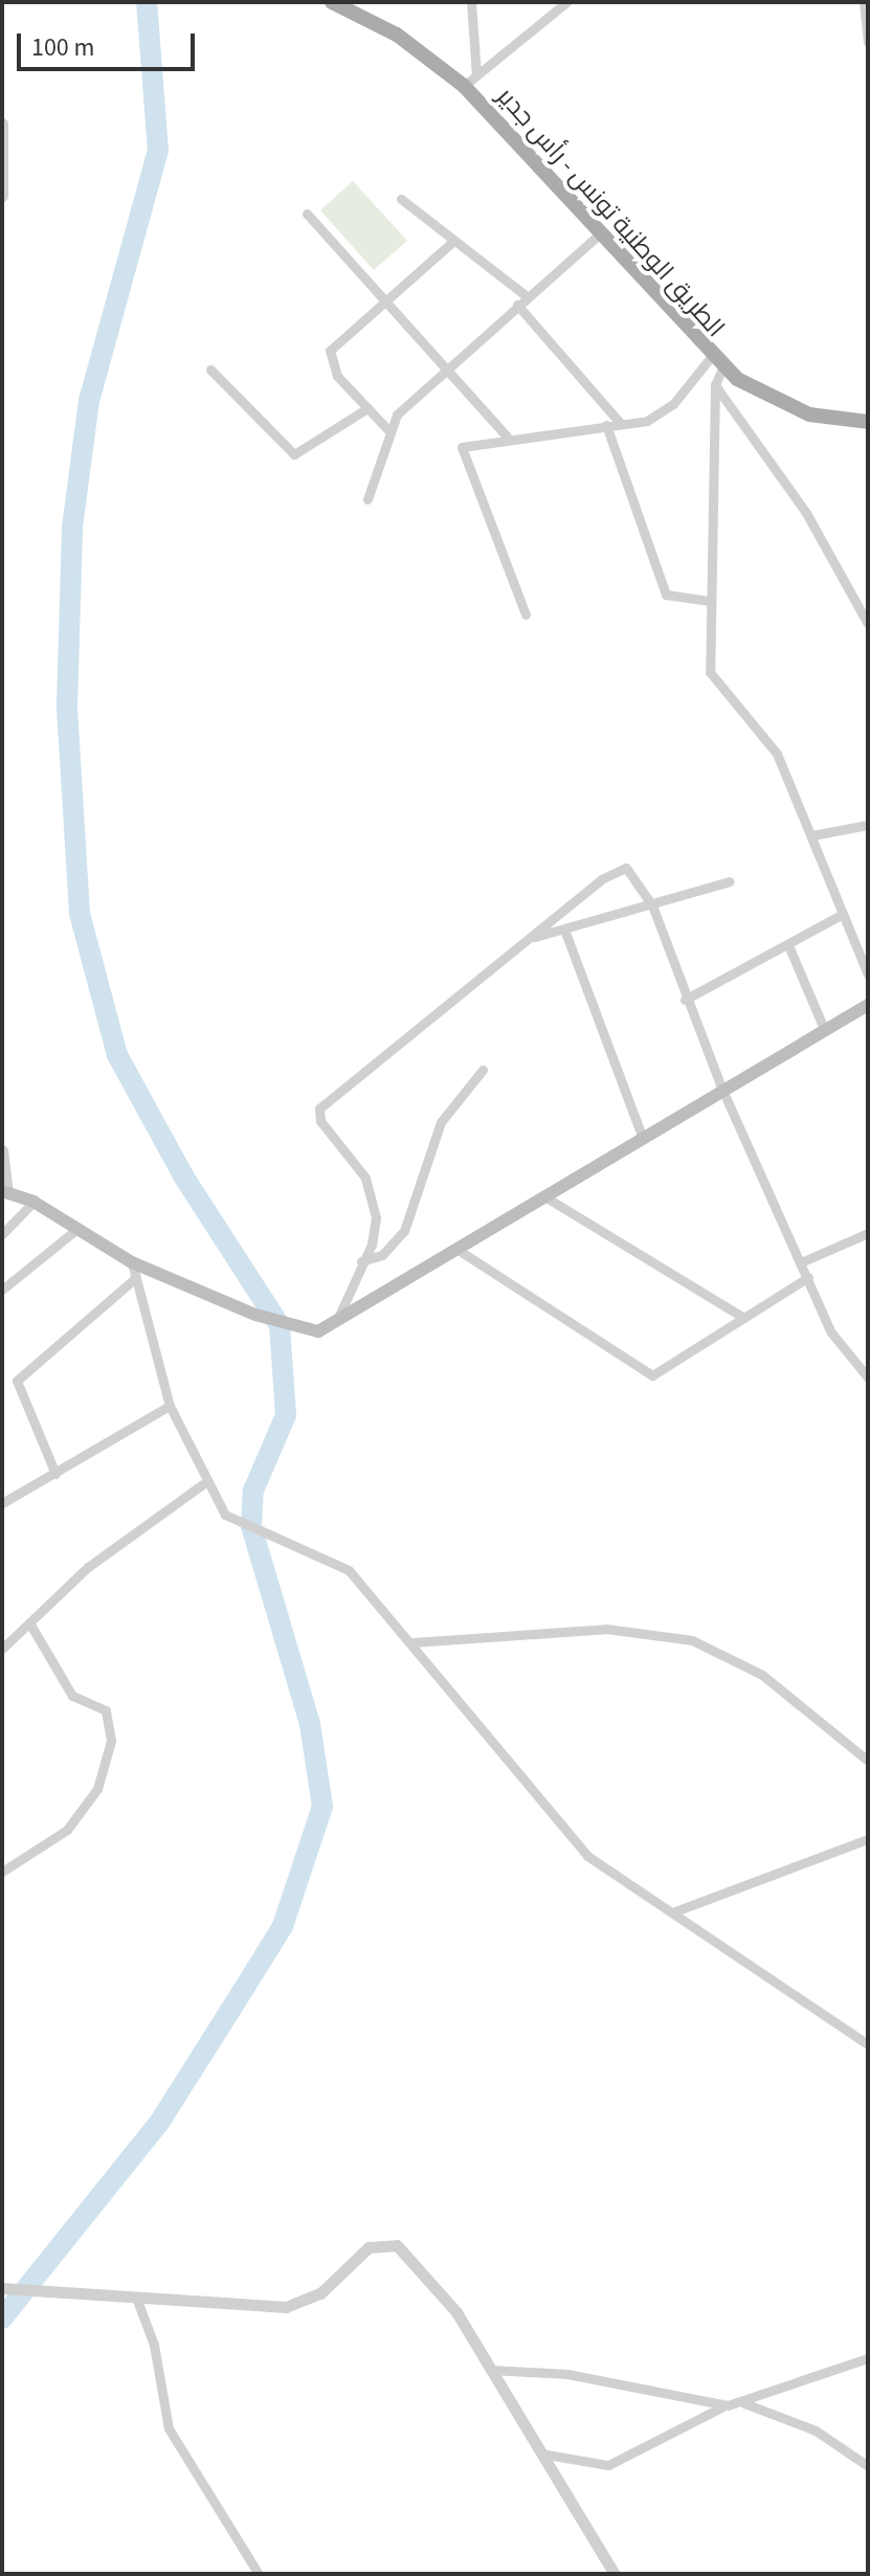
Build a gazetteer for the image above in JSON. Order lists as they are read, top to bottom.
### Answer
{
  "streets": {
    "main road": ["الطريق الوطنية تونس - رأس جدير"]
  },
  "scale_bar": "100 m"
}
